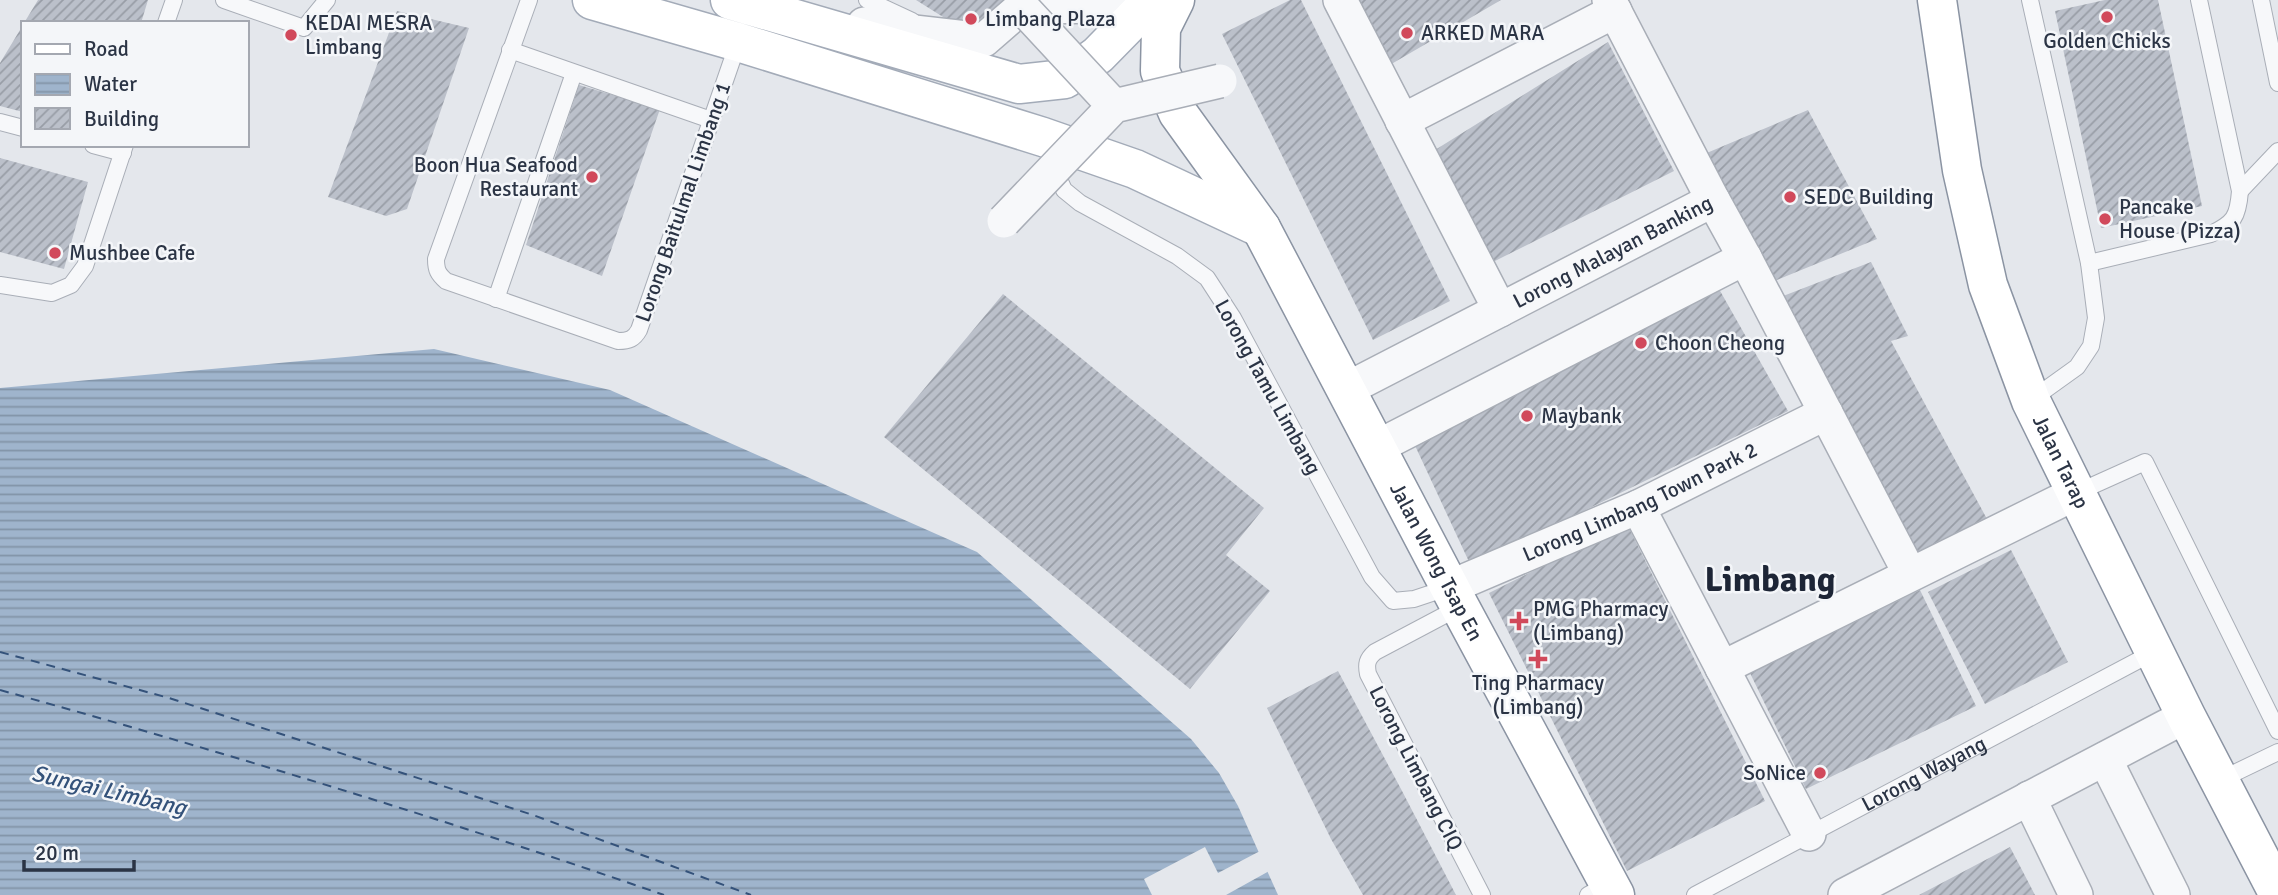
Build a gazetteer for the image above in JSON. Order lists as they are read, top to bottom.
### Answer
{
  "streets": {
    "main road": ["Jalan Tarap", "Jalan Wong Tsap En"],
    "street": ["Lorong Malayan Banking", "Lorong Limbang Town Park 2"],
    "lane": [
      "Lorong Baitulmal Limbang 1",
      "Lorong Tamu Limbang",
      "Lorong Limbang CIQ",
      "Lorong Wayang"
    ]
  },
  "crossings": [
    ["Lorong Malayan Banking", "Lorong Limbang Town Park 2"],
    ["Lorong Malayan Banking", "Jalan Wong Tsap En"],
    ["Lorong Tamu Limbang", "Lorong Limbang Town Park 2"],
    ["Lorong Tamu Limbang", "Jalan Wong Tsap En"],
    ["Lorong Tamu Limbang", "Lorong Limbang CIQ"],
    ["Jalan Tarap", "Lorong Wayang"],
    ["Lorong Limbang Town Park 2", "Jalan Wong Tsap En"],
    ["Lorong Limbang Town Park 2", "Lorong Limbang CIQ"],
    ["Jalan Wong Tsap En", "Lorong Limbang CIQ"]
  ],
  "districts": ["Limbang"],
  "water": ["Sungai Limbang"],
  "places": {
    "other": [
      "Golden Chicks",
      "Limbang Plaza",
      "ARKED MARA",
      "KEDAI MESRA Limbang",
      "Boon Hua Seafood Restaurant",
      "SEDC Building",
      "Pancake House (Pizza)",
      "Mushbee Cafe",
      "Choon Cheong",
      "Maybank",
      "SoNice"
    ],
    "health": ["PMG Pharmacy (Limbang)", "Ting Pharmacy (Limbang)"]
  },
  "legend": ["Road", "Water", "Building"],
  "scale_bar": "20 m"
}
